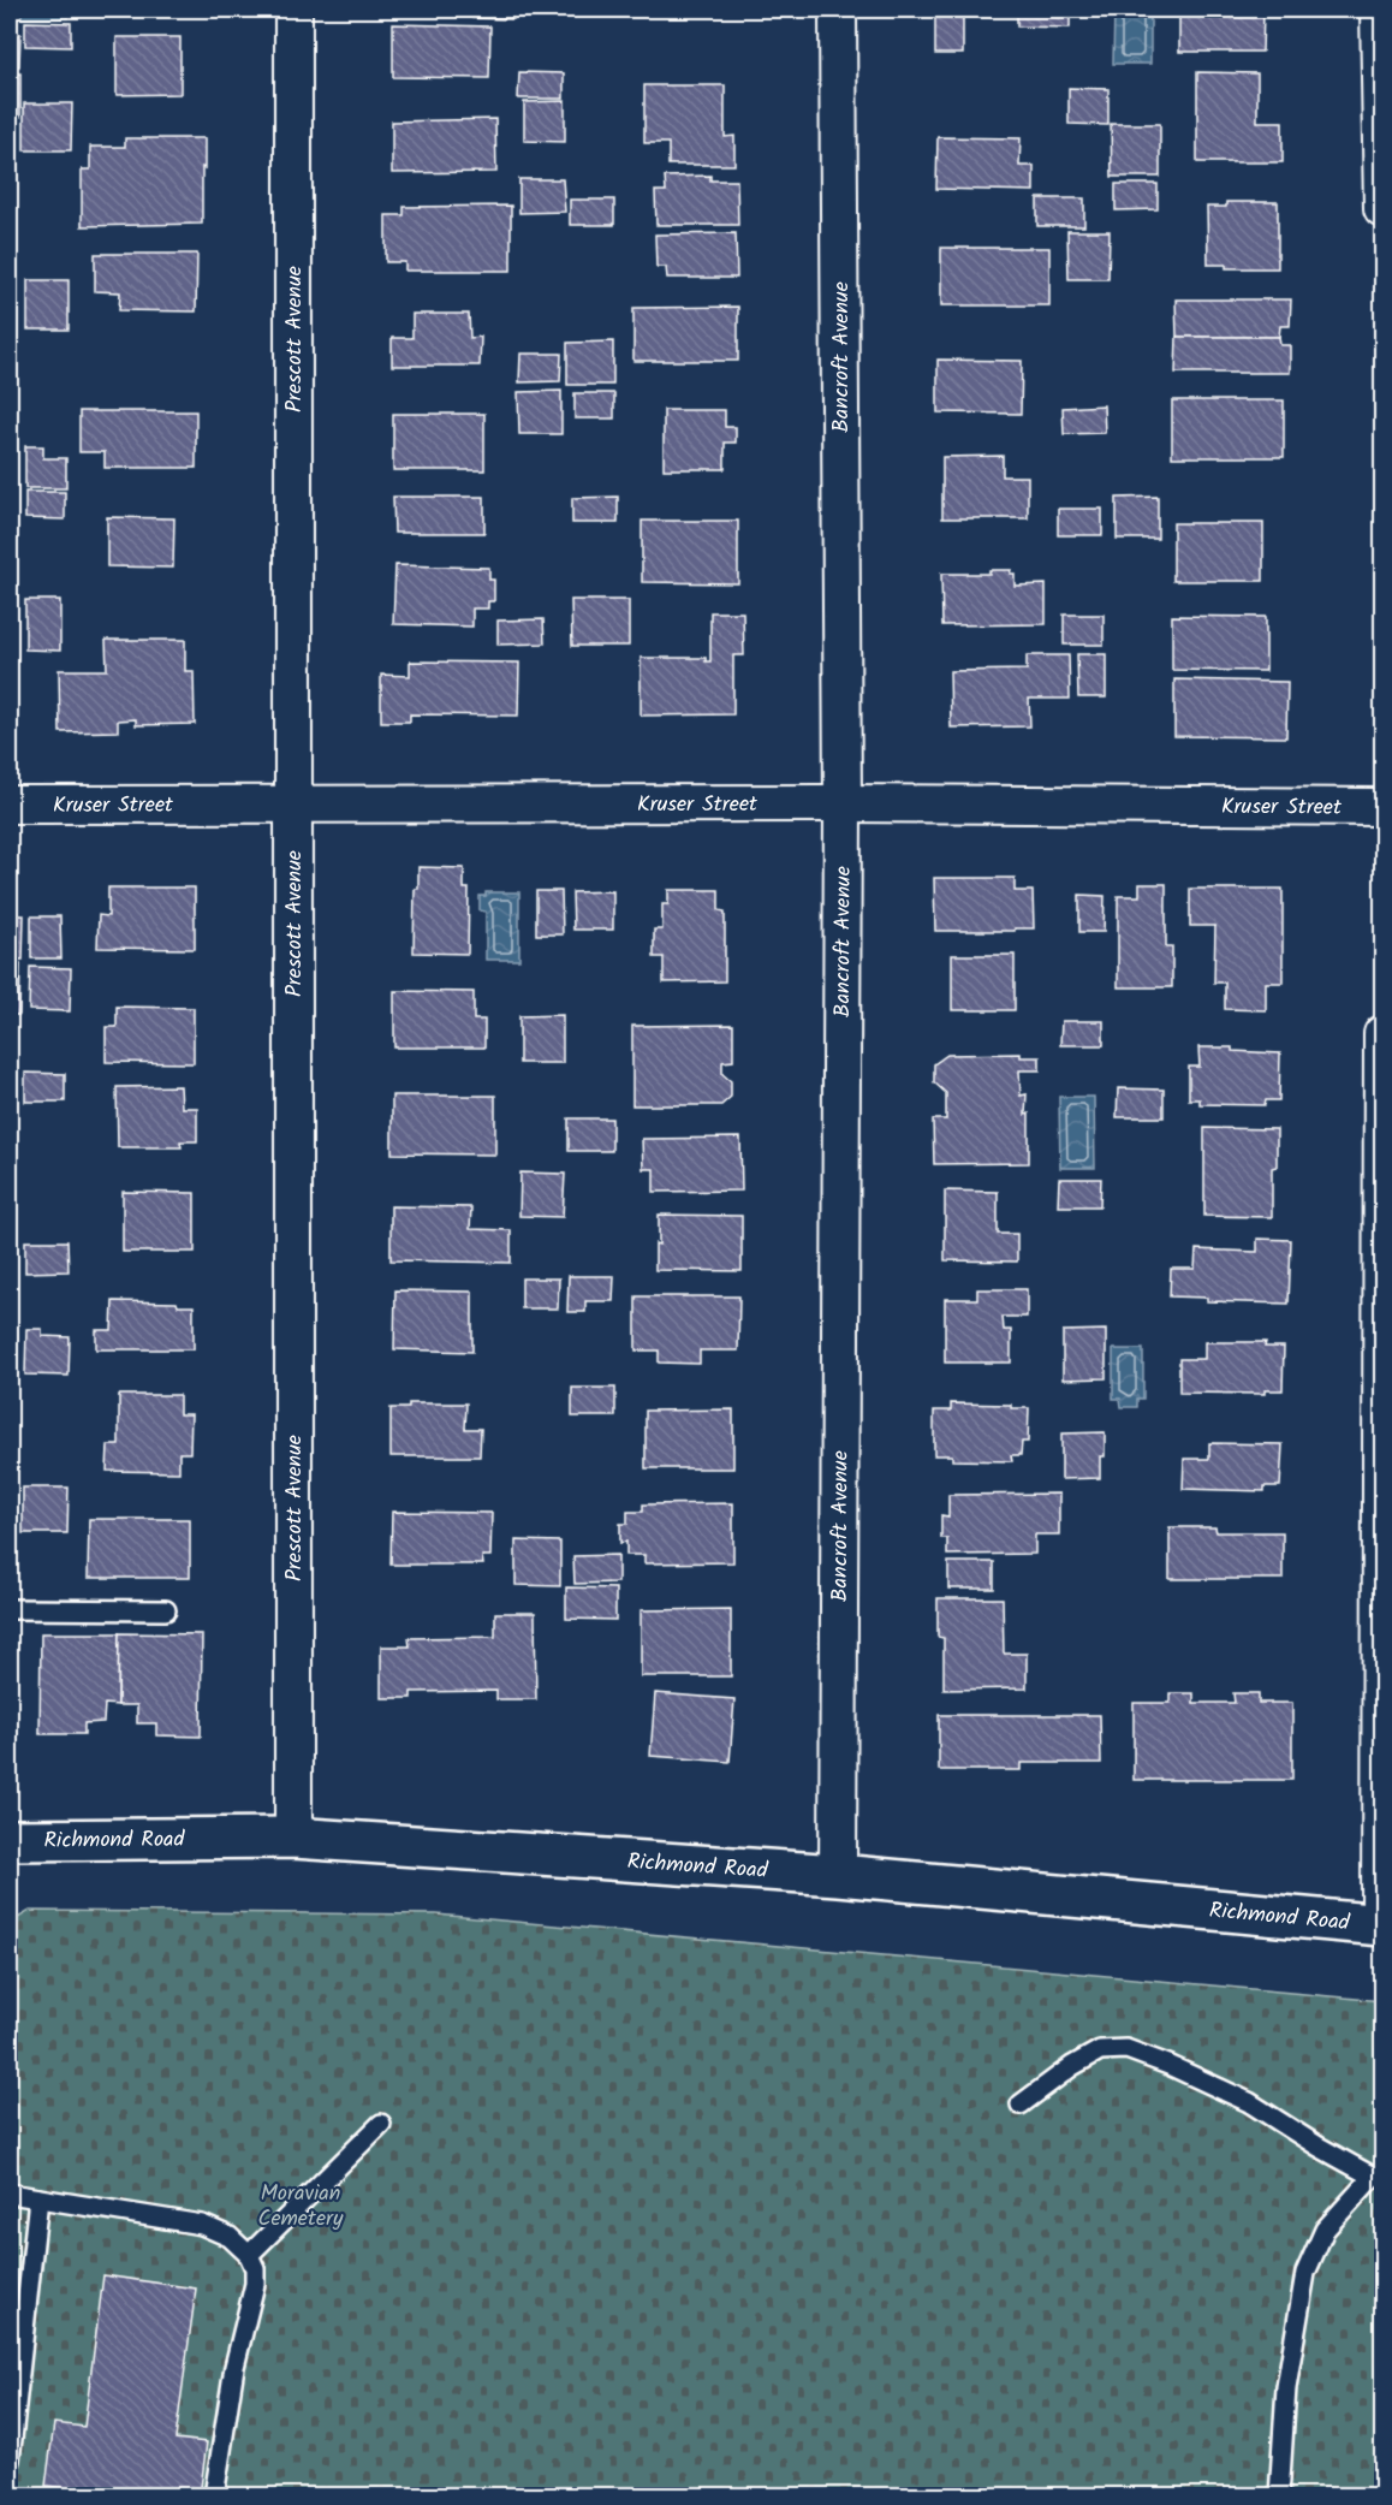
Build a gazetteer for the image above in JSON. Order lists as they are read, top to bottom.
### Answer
{
  "streets": {
    "main road": ["Richmond Road"],
    "street": ["Prescott Avenue", "Bancroft Avenue", "Kruser Street"]
  },
  "crossings": [
    ["Prescott Avenue", "Kruser Street"],
    ["Prescott Avenue", "Richmond Road"],
    ["Bancroft Avenue", "Kruser Street"],
    ["Bancroft Avenue", "Richmond Road"]
  ],
  "parks": ["Moravian Cemetery"]
}
